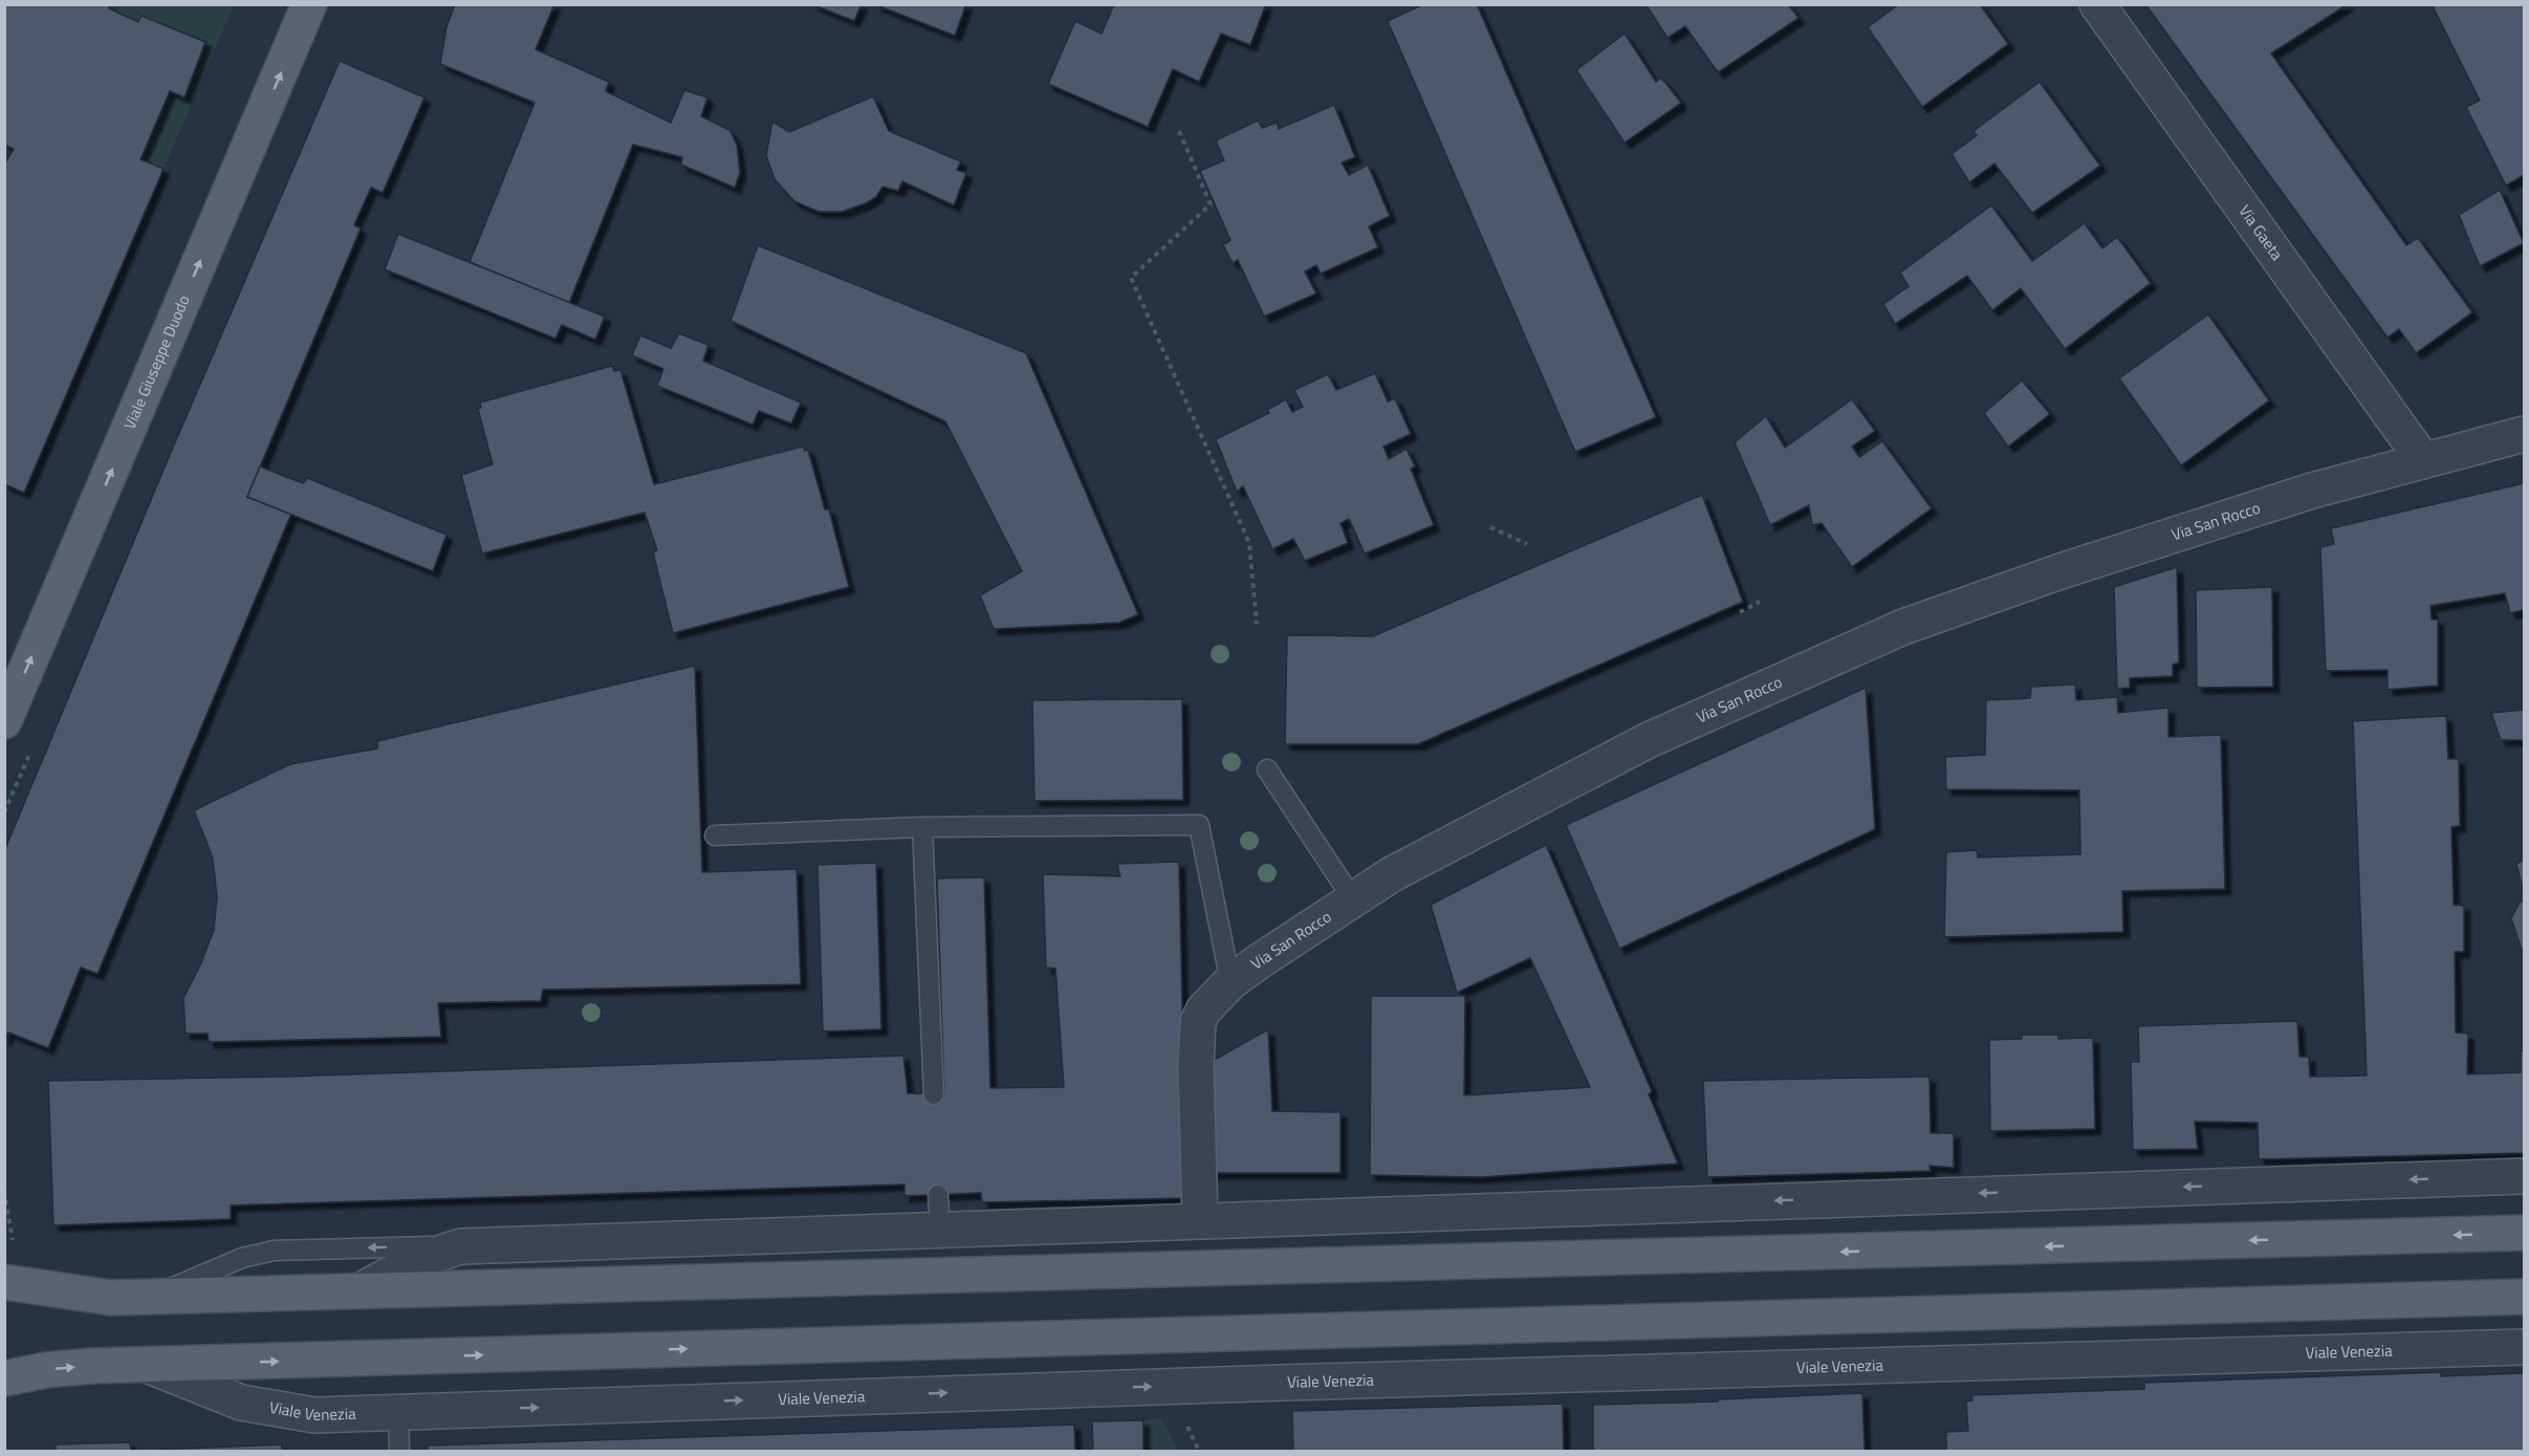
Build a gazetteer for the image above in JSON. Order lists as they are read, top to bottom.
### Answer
{
  "streets": {
    "main road": ["Viale Giuseppe Duodo", "Viale Venezia"],
    "street": ["Via Gaeta", "Via San Rocco"]
  },
  "crossings": [
    ["Via Gaeta", "Via San Rocco"]
  ],
  "one_way": ["Viale Giuseppe Duodo"]
}
